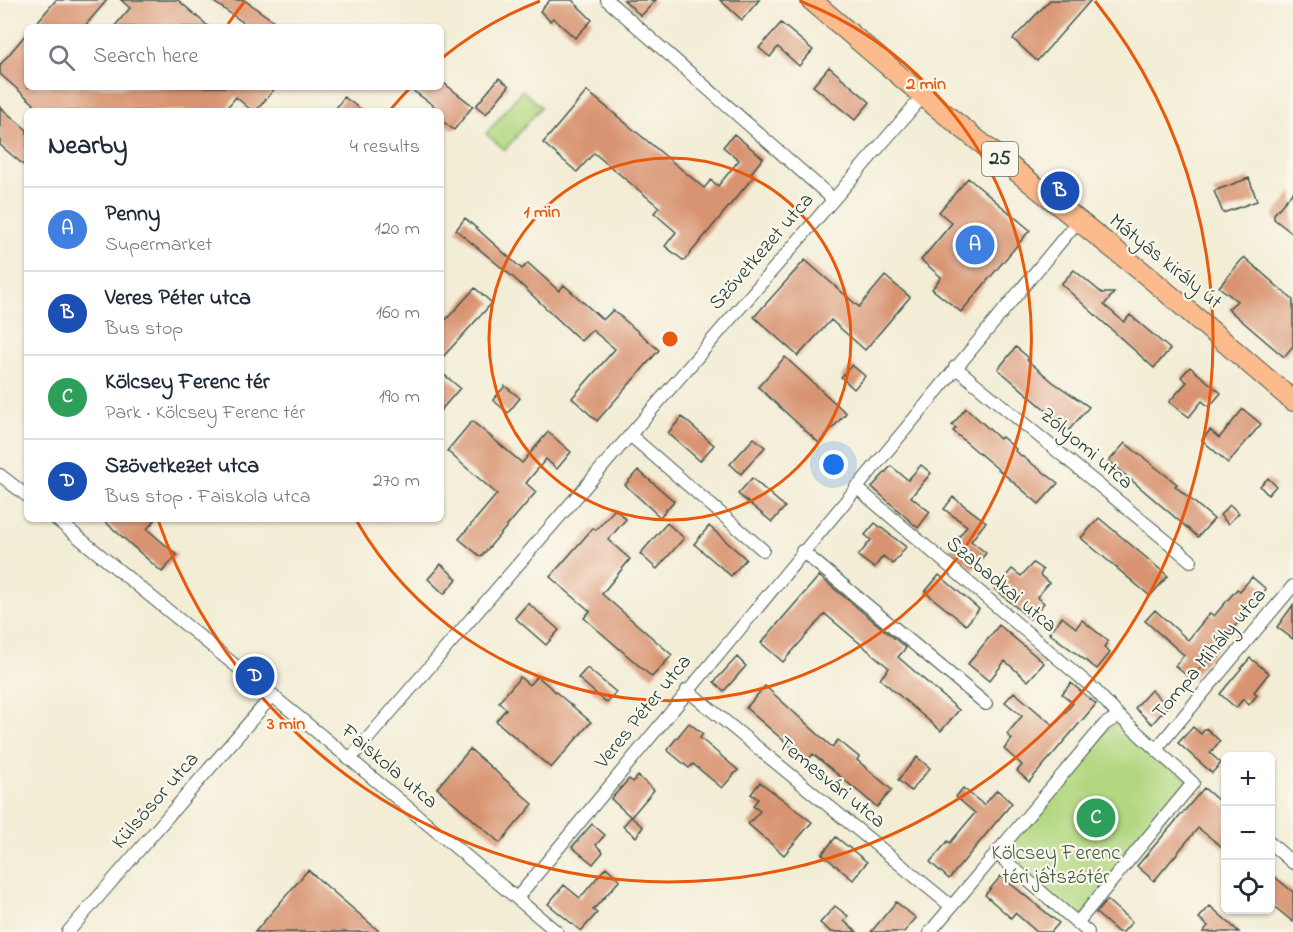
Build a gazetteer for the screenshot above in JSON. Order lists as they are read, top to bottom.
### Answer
{
  "streets": {
    "main road": ["25", "Mátyás király út"],
    "street": [
      "Szövetkezet utca",
      "Zólyomi utca",
      "Szabadkai utca",
      "Tompa Mihály utca",
      "Veres Péter utca",
      "Faiskola utca",
      "Temesvári utca",
      "Külsősor utca"
    ]
  },
  "crossings": [
    ["Szövetkezet utca", "Mátyás király út"],
    ["Szövetkezet utca", "Faiskola utca"],
    ["Mátyás király út", "Veres Péter utca"],
    ["Zólyomi utca", "Veres Péter utca"],
    ["Szabadkai utca", "Tompa Mihály utca"],
    ["Szabadkai utca", "Veres Péter utca"],
    ["Veres Péter utca", "Faiskola utca"],
    ["Veres Péter utca", "Temesvári utca"],
    ["Faiskola utca", "Külsősor utca"]
  ],
  "parks": ["Kölcsey Ferenc téri játszótér"],
  "page": {
    "search": "Search here",
    "heading": ["Nearby", "4 results"],
    "pins": [
      "B",
      "A",
      "D",
      "C"
    ],
    "list": [
      {
        "mark": "A",
        "name": "Penny",
        "note": "Supermarket",
        "value": "120 m"
      },
      {
        "mark": "B",
        "name": "Veres Péter utca",
        "note": "Bus stop",
        "value": "160 m"
      },
      {
        "mark": "C",
        "name": "Kölcsey Ferenc tér",
        "note": "Park · Kölcsey Ferenc tér",
        "value": "190 m"
      },
      {
        "mark": "D",
        "name": "Szövetkezet utca",
        "note": "Bus stop · Faiskola utca",
        "value": "270 m"
      }
    ],
    "map_buttons": ["+", "−"]
  },
  "rings": ["2 min", "1 min", "3 min"]
}
